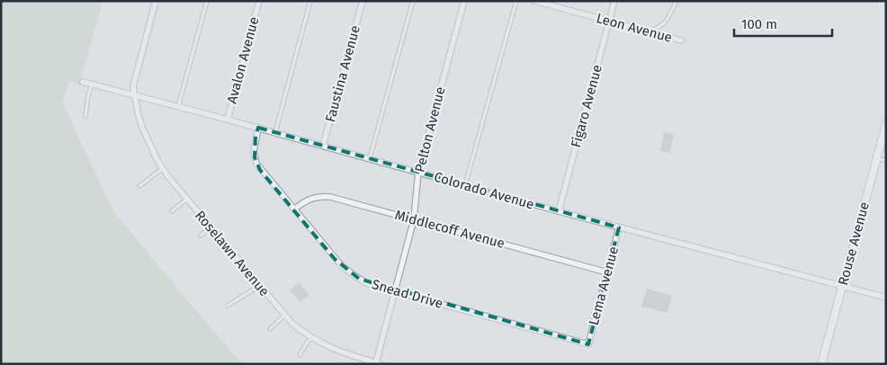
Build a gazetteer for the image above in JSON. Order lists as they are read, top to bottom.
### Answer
{
  "streets": {
    "street": [
      "Leon Avenue",
      "Avalon Avenue",
      "Faustina Avenue",
      "Figaro Avenue",
      "Pelton Avenue",
      "Colorado Avenue",
      "Middlecoff Avenue",
      "Rouse Avenue",
      "Roselawn Avenue",
      "Lema Avenue",
      "Snead Drive"
    ]
  },
  "crossings": [
    ["Leon Avenue", "Figaro Avenue"],
    ["Avalon Avenue", "Colorado Avenue"],
    ["Faustina Avenue", "Colorado Avenue"],
    ["Figaro Avenue", "Colorado Avenue"],
    ["Pelton Avenue", "Colorado Avenue"],
    ["Pelton Avenue", "Middlecoff Avenue"],
    ["Pelton Avenue", "Roselawn Avenue"],
    ["Pelton Avenue", "Snead Drive"],
    ["Colorado Avenue", "Rouse Avenue"],
    ["Colorado Avenue", "Roselawn Avenue"],
    ["Colorado Avenue", "Lema Avenue"],
    ["Colorado Avenue", "Snead Drive"],
    ["Middlecoff Avenue", "Lema Avenue"],
    ["Middlecoff Avenue", "Snead Drive"],
    ["Lema Avenue", "Snead Drive"]
  ],
  "scale_bar": "100 m"
}
